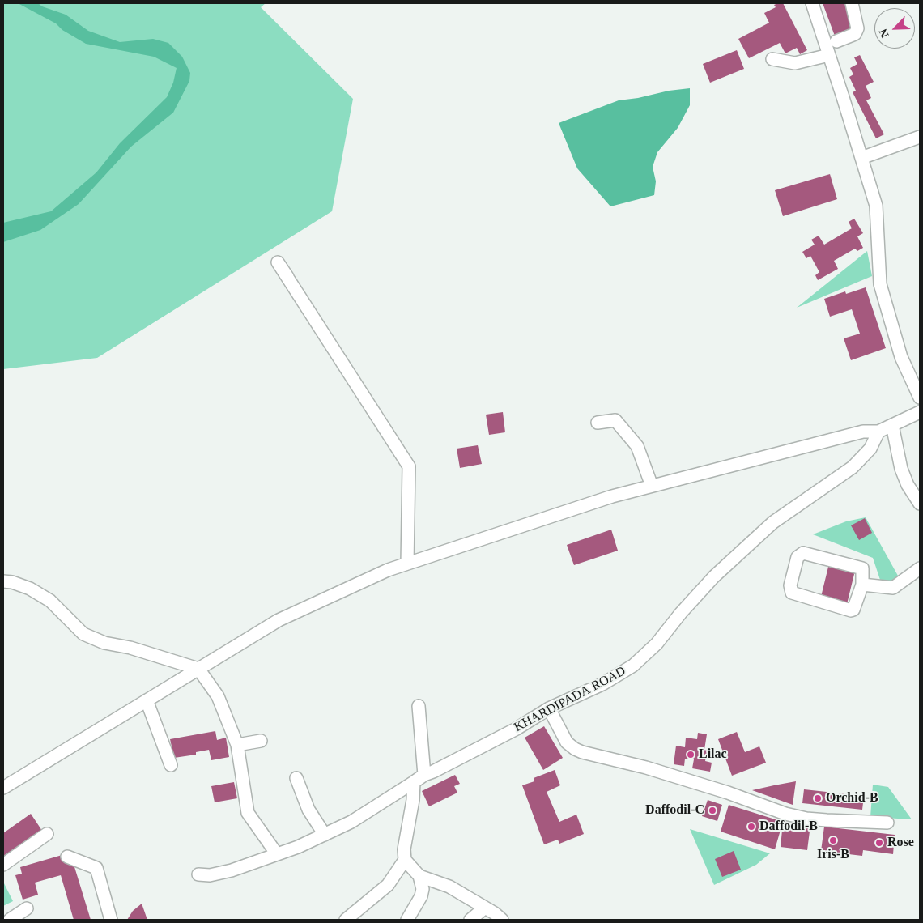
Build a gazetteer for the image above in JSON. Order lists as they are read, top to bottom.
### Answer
{
  "streets": {
    "street": ["KHARDIPADA ROAD"]
  },
  "places": [
    "Lilac",
    "Orchid-B",
    "Daffodil-C",
    "Daffodil-B",
    "Iris-B",
    "Rose"
  ],
  "north": "bottom left"
}
